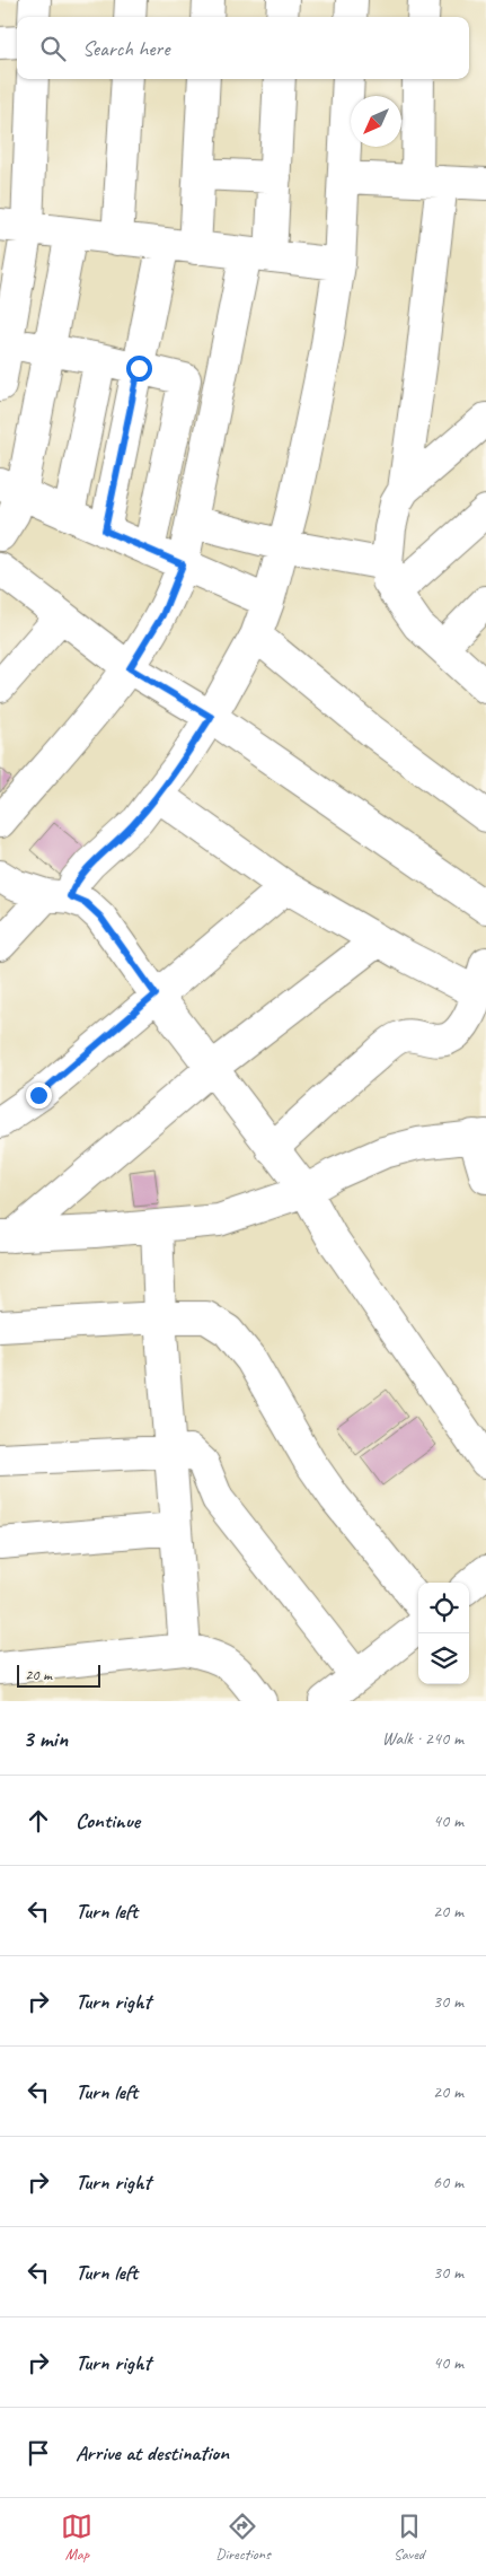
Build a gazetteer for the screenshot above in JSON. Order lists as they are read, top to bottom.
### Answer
{
  "scale_bar": "20 m",
  "north": "bottom left",
  "page": {
    "search": "Search here",
    "scale": "20 m",
    "heading": ["3 min", "Walk · 240 m"],
    "list": [
      ["Continue", "40 m"],
      ["Turn left", "20 m"],
      ["Turn right", "30 m"],
      ["Turn left", "20 m"],
      ["Turn right", "60 m"],
      ["Turn left", "30 m"],
      ["Turn right", "40 m"],
      "Arrive at destination"
    ],
    "nav": ["Map", "Directions", "Saved"]
  }
}
